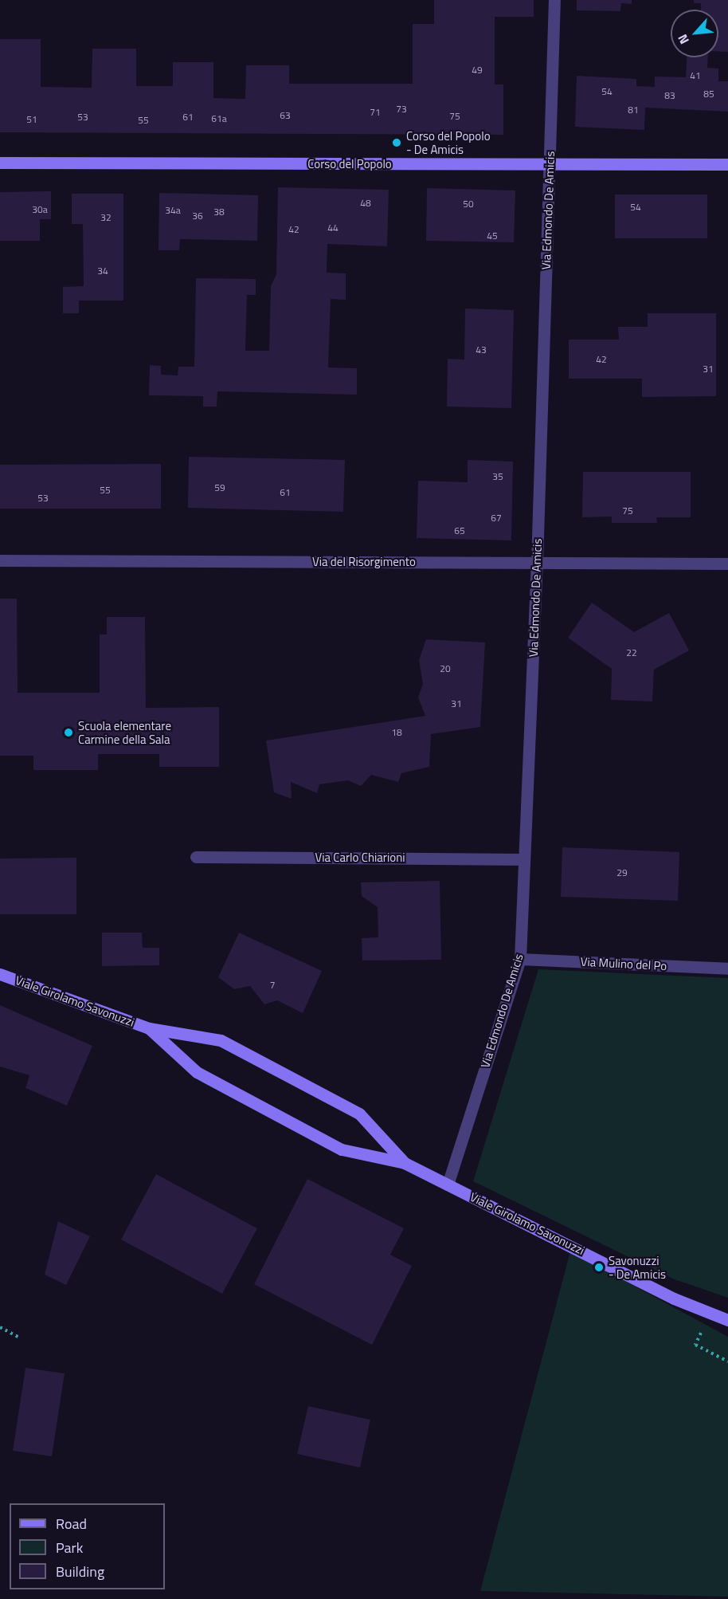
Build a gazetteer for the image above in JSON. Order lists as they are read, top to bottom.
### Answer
{
  "streets": {
    "street": [
      "Corso del Popolo",
      "Via Edmondo De Amicis",
      "Via del Risorgimento",
      "Via Carlo Chiarioni",
      "Via Mulino del Po",
      "Viale Girolamo Savonuzzi"
    ]
  },
  "crossings": [
    ["Corso del Popolo", "Via Edmondo De Amicis"],
    ["Via Edmondo De Amicis", "Via del Risorgimento"],
    ["Via Edmondo De Amicis", "Via Carlo Chiarioni"],
    ["Via Edmondo De Amicis", "Via Mulino del Po"],
    ["Via Edmondo De Amicis", "Viale Girolamo Savonuzzi"]
  ],
  "places": ["Corso del Popolo - De Amicis", "Scuola elementare Carmine della Sala", "Savonuzzi - De Amicis"],
  "house_numbers": [
    "49",
    "41",
    "54",
    "85",
    "83",
    "73",
    "81",
    "71",
    "63",
    "75",
    "53",
    "61",
    "61a",
    "51",
    "55",
    "48",
    "50",
    "54",
    "30a",
    "34a",
    "38",
    "36",
    "32",
    "44",
    "42",
    "45",
    "34",
    "43",
    "42",
    "31",
    "35",
    "59",
    "55",
    "61",
    "53",
    "75",
    "67",
    "65",
    "22",
    "20",
    "31",
    "18",
    "29",
    "7"
  ],
  "legend": ["Road", "Park", "Building"],
  "north": "bottom left"
}
